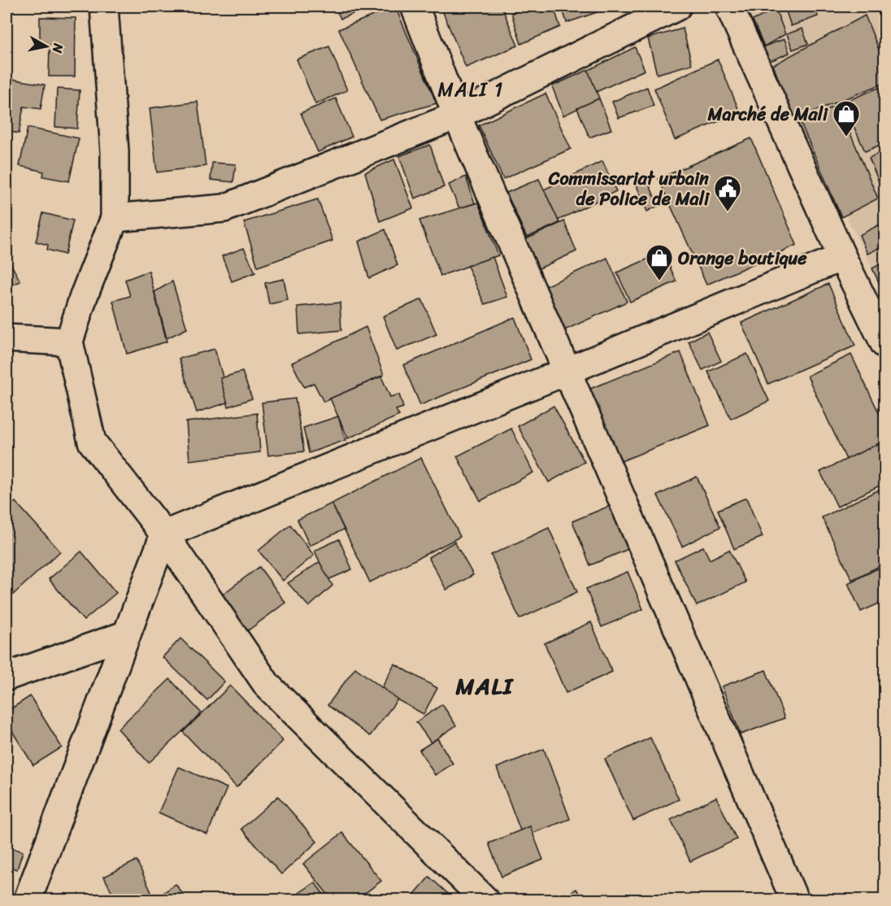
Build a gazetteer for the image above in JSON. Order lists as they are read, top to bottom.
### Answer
{
  "districts": ["MALI 1", "MALI"],
  "places": {
    "shop": ["Marché de Mali", "Orange boutique"],
    "public building": ["Commissariat urbain de Police de Mali"]
  },
  "north": "right"
}
